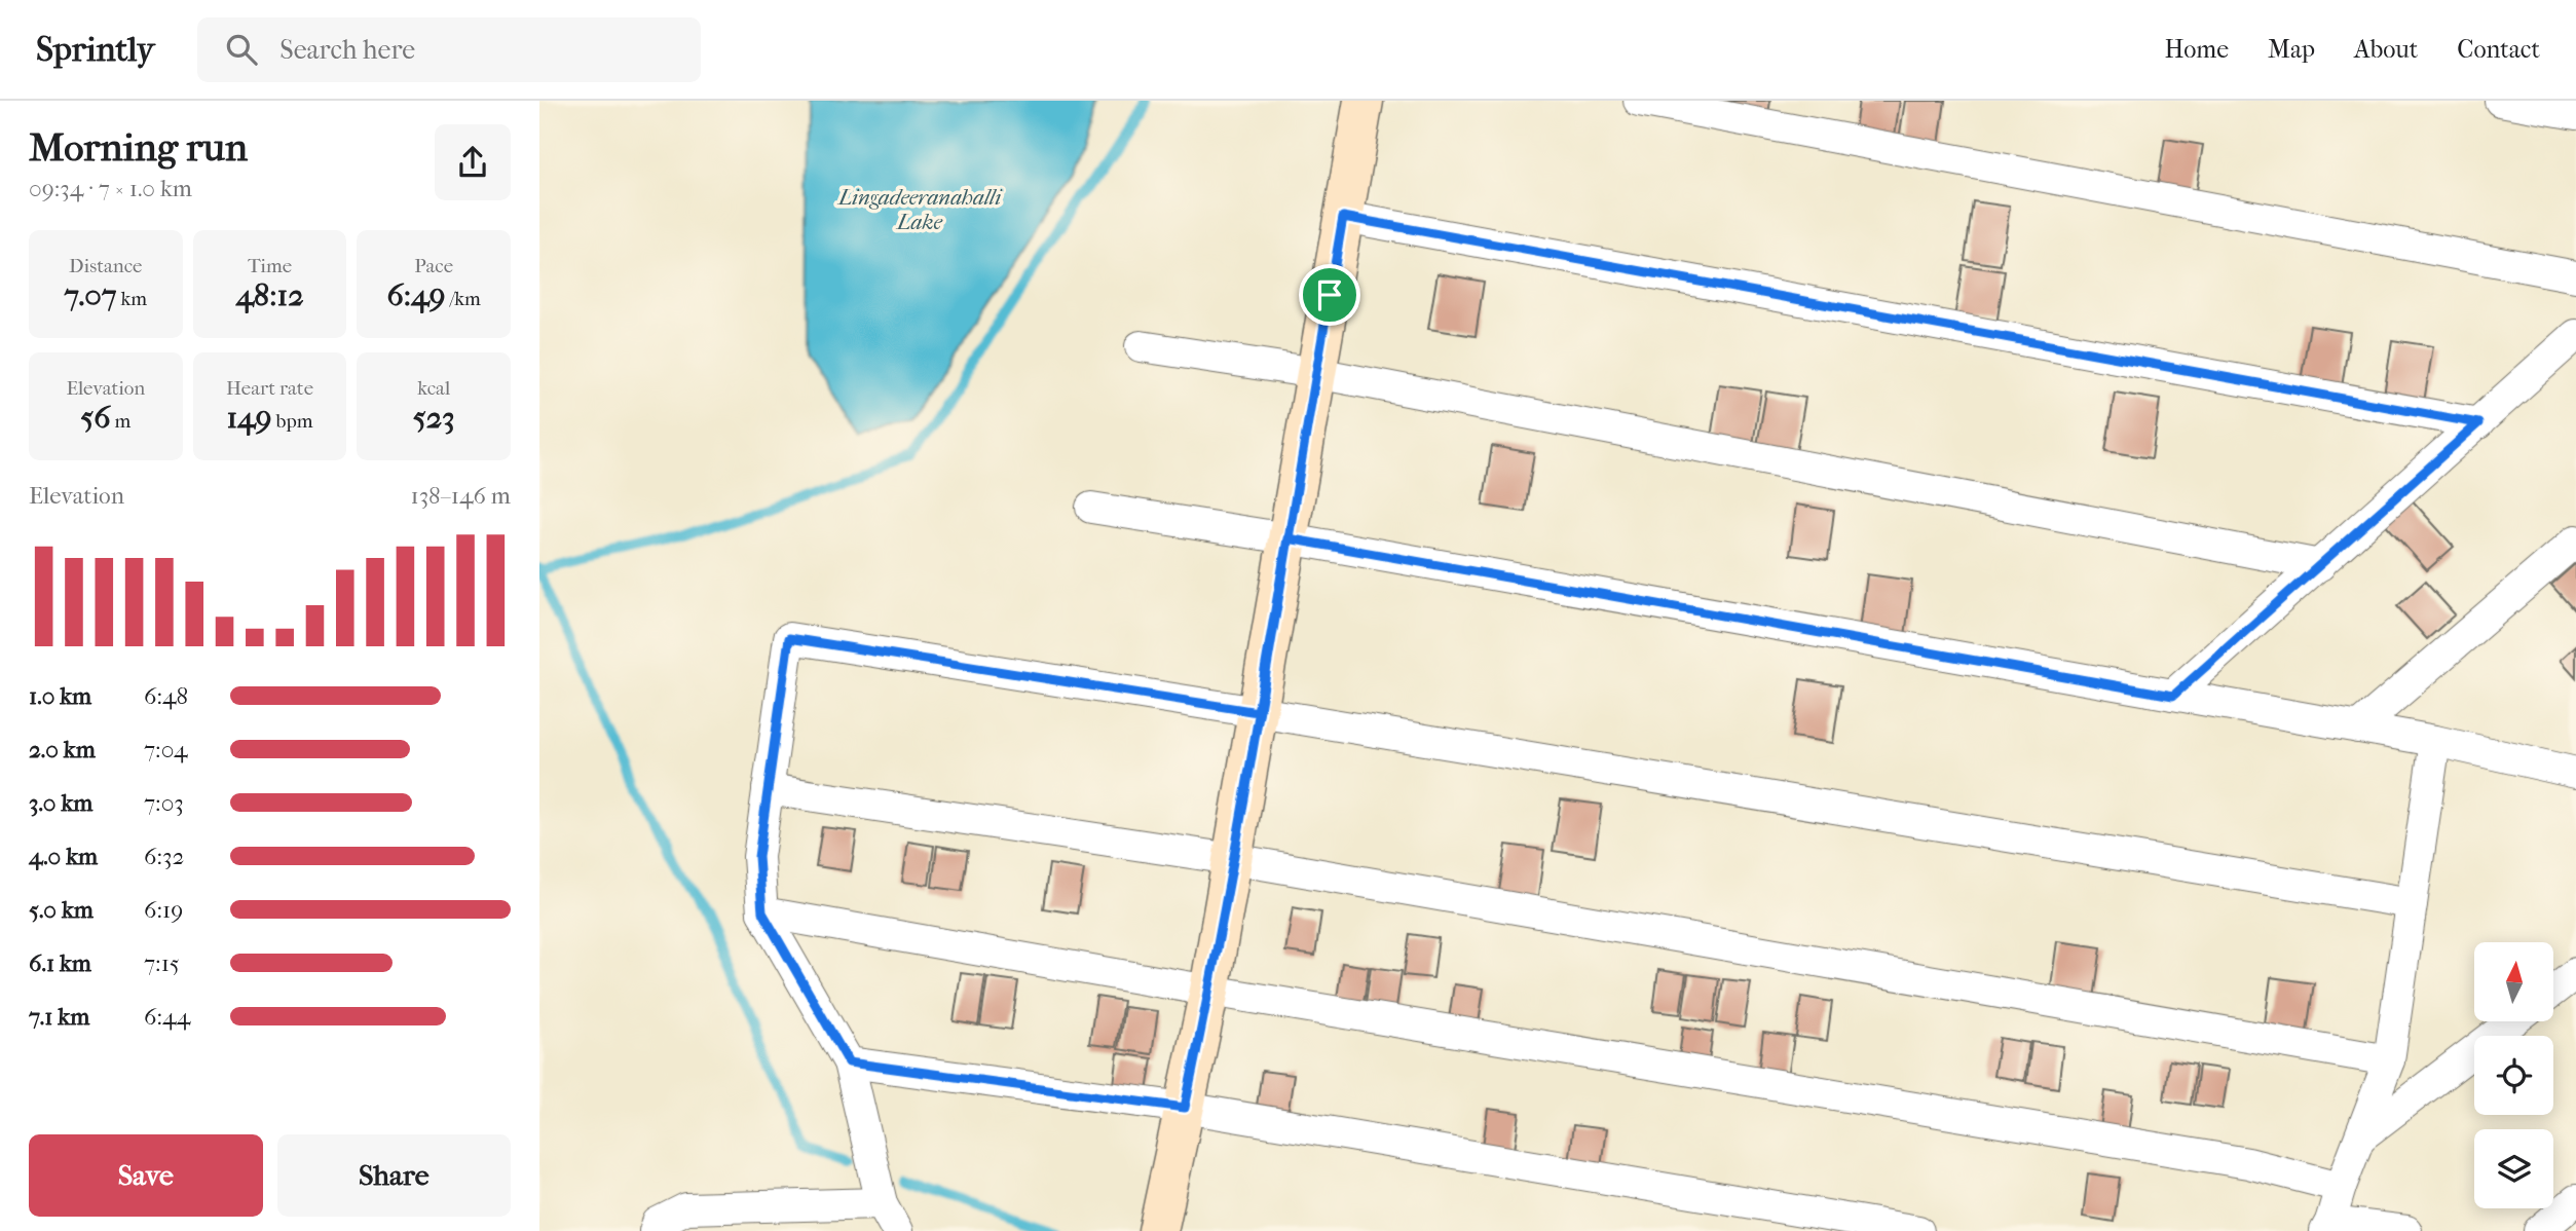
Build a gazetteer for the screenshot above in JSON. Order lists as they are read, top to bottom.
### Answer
{
  "water": ["Lingadeeranahalli Lake"],
  "north": "top",
  "page": {
    "header": "Sprintly",
    "search": "Search here",
    "nav": [
      "Home",
      "Map",
      "About",
      "Contact"
    ],
    "heading": ["Morning run", "09:34 · 7 × 1.0 km"],
    "stats": [
      ["Distance", "7.07 km"],
      ["Time", "48:12"],
      ["Pace", "6:49 /km"],
      ["Elevation", "56 m"],
      ["Heart rate", "149 bpm"],
      ["kcal", "523"]
    ],
    "chart": ["Elevation", "138–146 m"],
    "list": [
      {
        "name": "1.0 km",
        "note": "6:48"
      },
      {
        "name": "2.0 km",
        "note": "7:04"
      },
      {
        "name": "3.0 km",
        "note": "7:03"
      },
      {
        "name": "4.0 km",
        "note": "6:32"
      },
      {
        "name": "5.0 km",
        "note": "6:19"
      },
      {
        "name": "6.1 km",
        "note": "7:15"
      },
      {
        "name": "7.1 km",
        "note": "6:44"
      }
    ],
    "buttons": ["Save", "Share"]
  }
}
